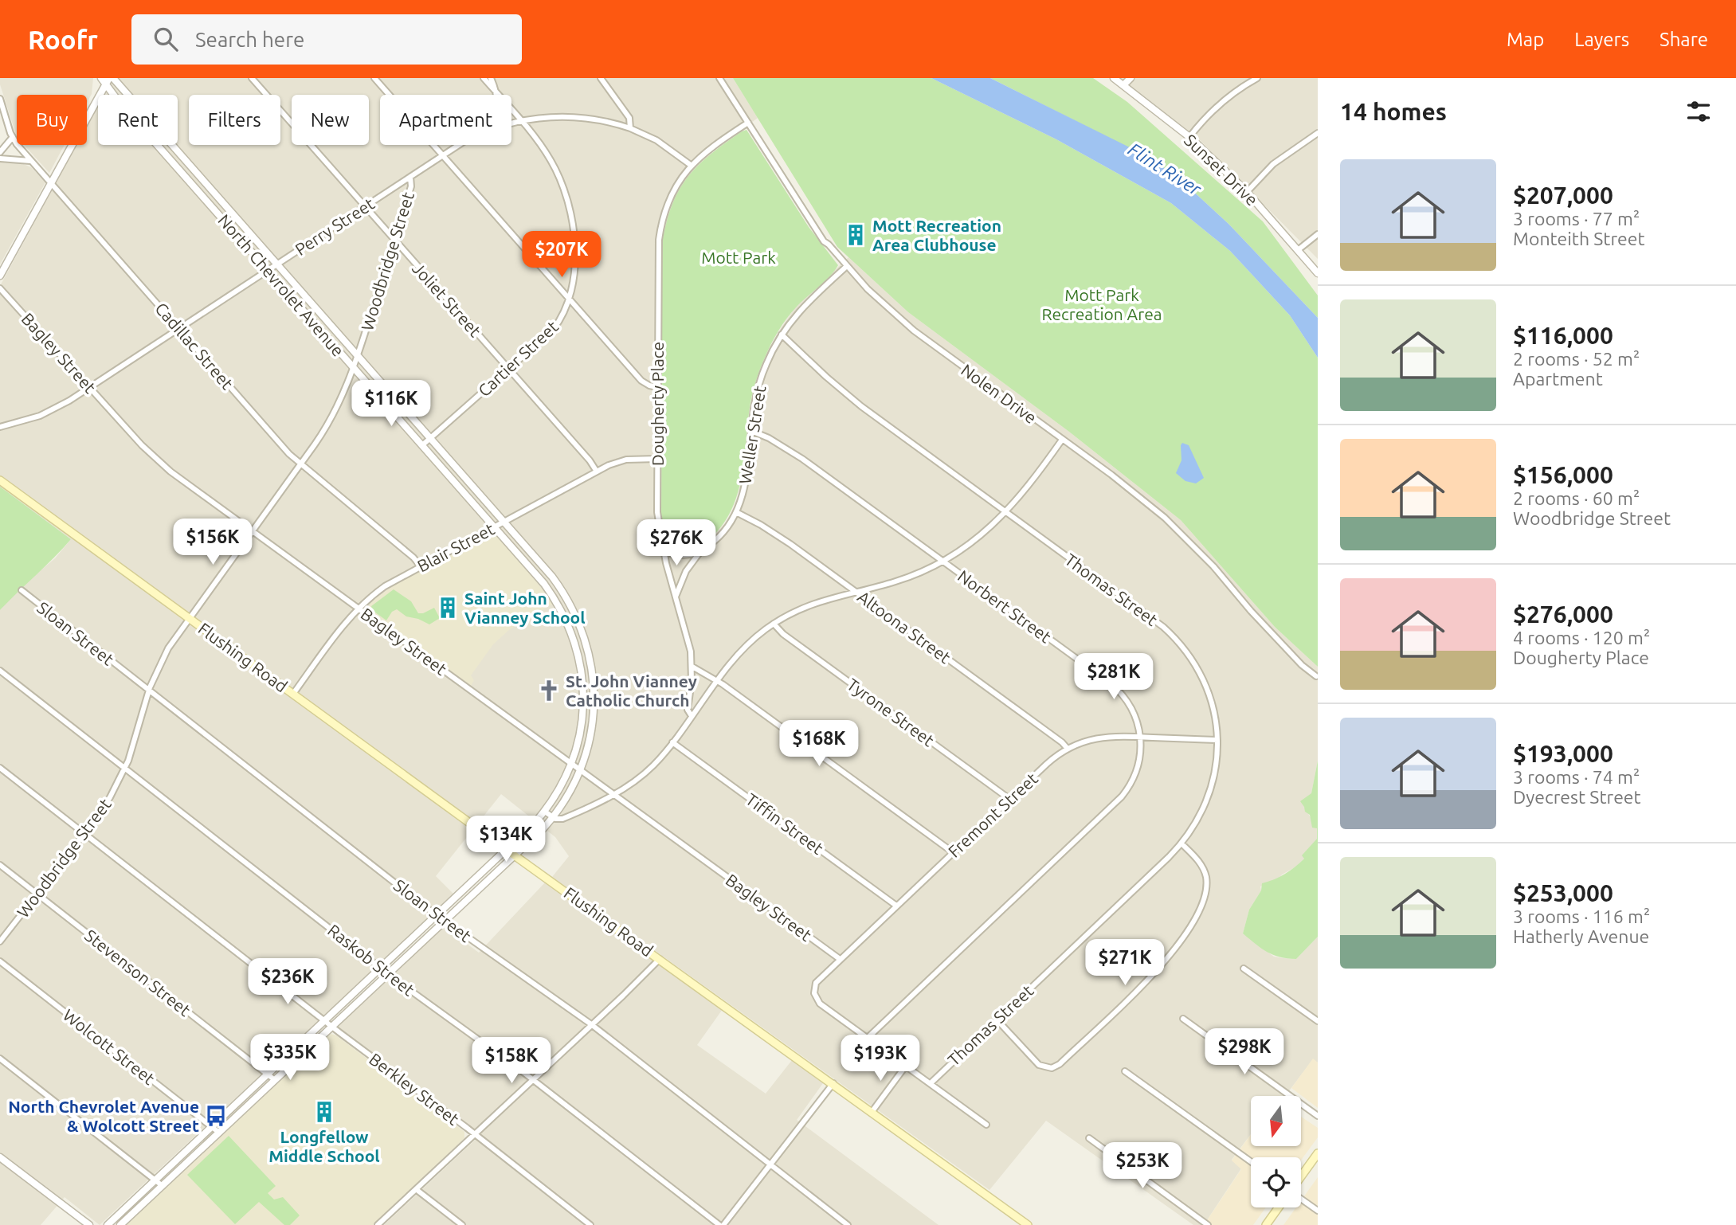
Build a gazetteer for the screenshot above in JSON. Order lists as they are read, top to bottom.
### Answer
{
  "streets": {
    "main road": ["Flushing Road"],
    "street": [
      "Sunset Drive",
      "Perry Street",
      "Woodbridge Street",
      "North Chevrolet Avenue",
      "Joliet Street",
      "Cadillac Street",
      "Bagley Street",
      "Cartier Street",
      "Nolen Drive",
      "Dougherty Place",
      "Weller Street",
      "Blair Street",
      "Thomas Street",
      "Norbert Street",
      "Altoona Street",
      "Sloan Street",
      "Tyrone Street",
      "Fremont Street",
      "Tiffin Street",
      "Raskob Street",
      "Stevenson Street",
      "Wolcott Street",
      "Berkley Street"
    ]
  },
  "crossings": [
    ["Perry Street", "Woodbridge Street"],
    ["Perry Street", "North Chevrolet Avenue"],
    ["Perry Street", "Joliet Street"],
    ["Perry Street", "Cadillac Street"],
    ["Perry Street", "Bagley Street"],
    ["Perry Street", "Cartier Street"],
    ["Perry Street", "Dougherty Place"],
    ["Woodbridge Street", "North Chevrolet Avenue"],
    ["Woodbridge Street", "Joliet Street"],
    ["Woodbridge Street", "Cadillac Street"],
    ["Woodbridge Street", "Bagley Street"],
    ["Woodbridge Street", "Sloan Street"],
    ["Woodbridge Street", "Flushing Road"],
    ["Woodbridge Street", "Raskob Street"],
    ["Woodbridge Street", "Stevenson Street"],
    ["Woodbridge Street", "Berkley Street"],
    ["North Chevrolet Avenue", "Bagley Street"],
    ["North Chevrolet Avenue", "Cartier Street"],
    ["North Chevrolet Avenue", "Blair Street"],
    ["North Chevrolet Avenue", "Sloan Street"],
    ["North Chevrolet Avenue", "Flushing Road"],
    ["North Chevrolet Avenue", "Raskob Street"],
    ["North Chevrolet Avenue", "Stevenson Street"],
    ["North Chevrolet Avenue", "Wolcott Street"],
    ["North Chevrolet Avenue", "Berkley Street"],
    ["Joliet Street", "Cartier Street"],
    ["Joliet Street", "Blair Street"],
    ["Cadillac Street", "Blair Street"],
    ["Bagley Street", "Blair Street"],
    ["Bagley Street", "Fremont Street"],
    ["Nolen Drive", "Dougherty Place"],
    ["Nolen Drive", "Weller Street"],
    ["Dougherty Place", "Weller Street"],
    ["Dougherty Place", "Blair Street"],
    ["Weller Street", "Thomas Street"],
    ["Weller Street", "Norbert Street"],
    ["Weller Street", "Altoona Street"],
    ["Blair Street", "Flushing Road"],
    ["Thomas Street", "Fremont Street"],
    ["Norbert Street", "Fremont Street"],
    ["Altoona Street", "Fremont Street"],
    ["Tyrone Street", "Fremont Street"],
    ["Fremont Street", "Tiffin Street"]
  ],
  "water": ["Flint River"],
  "parks": ["Mott Park", "Mott Park Recreation Area"],
  "places": {
    "building": ["Mott Recreation Area Clubhouse", "Saint John Vianney School", "Longfellow Middle School"],
    "church": ["St. John Vianney Catholic Church"],
    "bus stop": ["North Chevrolet Avenue & Wolcott Street"]
  },
  "north": "bottom",
  "page": {
    "header": "Roofr",
    "search": "Search here",
    "nav": ["Map", "Layers", "Share"],
    "heading": "14 homes",
    "chip": [
      "Buy",
      "Rent",
      "Filters",
      "New",
      "Apartment"
    ],
    "list": [
      {
        "name": "$207,000",
        "note": "3 rooms · 77 m² · Monteith Street"
      },
      {
        "name": "$116,000",
        "note": "2 rooms · 52 m² · Apartment"
      },
      {
        "name": "$156,000",
        "note": "2 rooms · 60 m² · Woodbridge Street"
      },
      {
        "name": "$276,000",
        "note": "4 rooms · 120 m² · Dougherty Place"
      },
      {
        "name": "$193,000",
        "note": "3 rooms · 74 m² · Dyecrest Street"
      },
      {
        "name": "$253,000",
        "note": "3 rooms · 116 m² · Hatherly Avenue"
      }
    ],
    "price": [
      "$207K",
      "$116K",
      "$156K",
      "$276K",
      "$281K",
      "$168K",
      "$134K",
      "$271K",
      "$236K",
      "$298K",
      "$335K",
      "$193K",
      "$158K",
      "$253K"
    ]
  }
}
